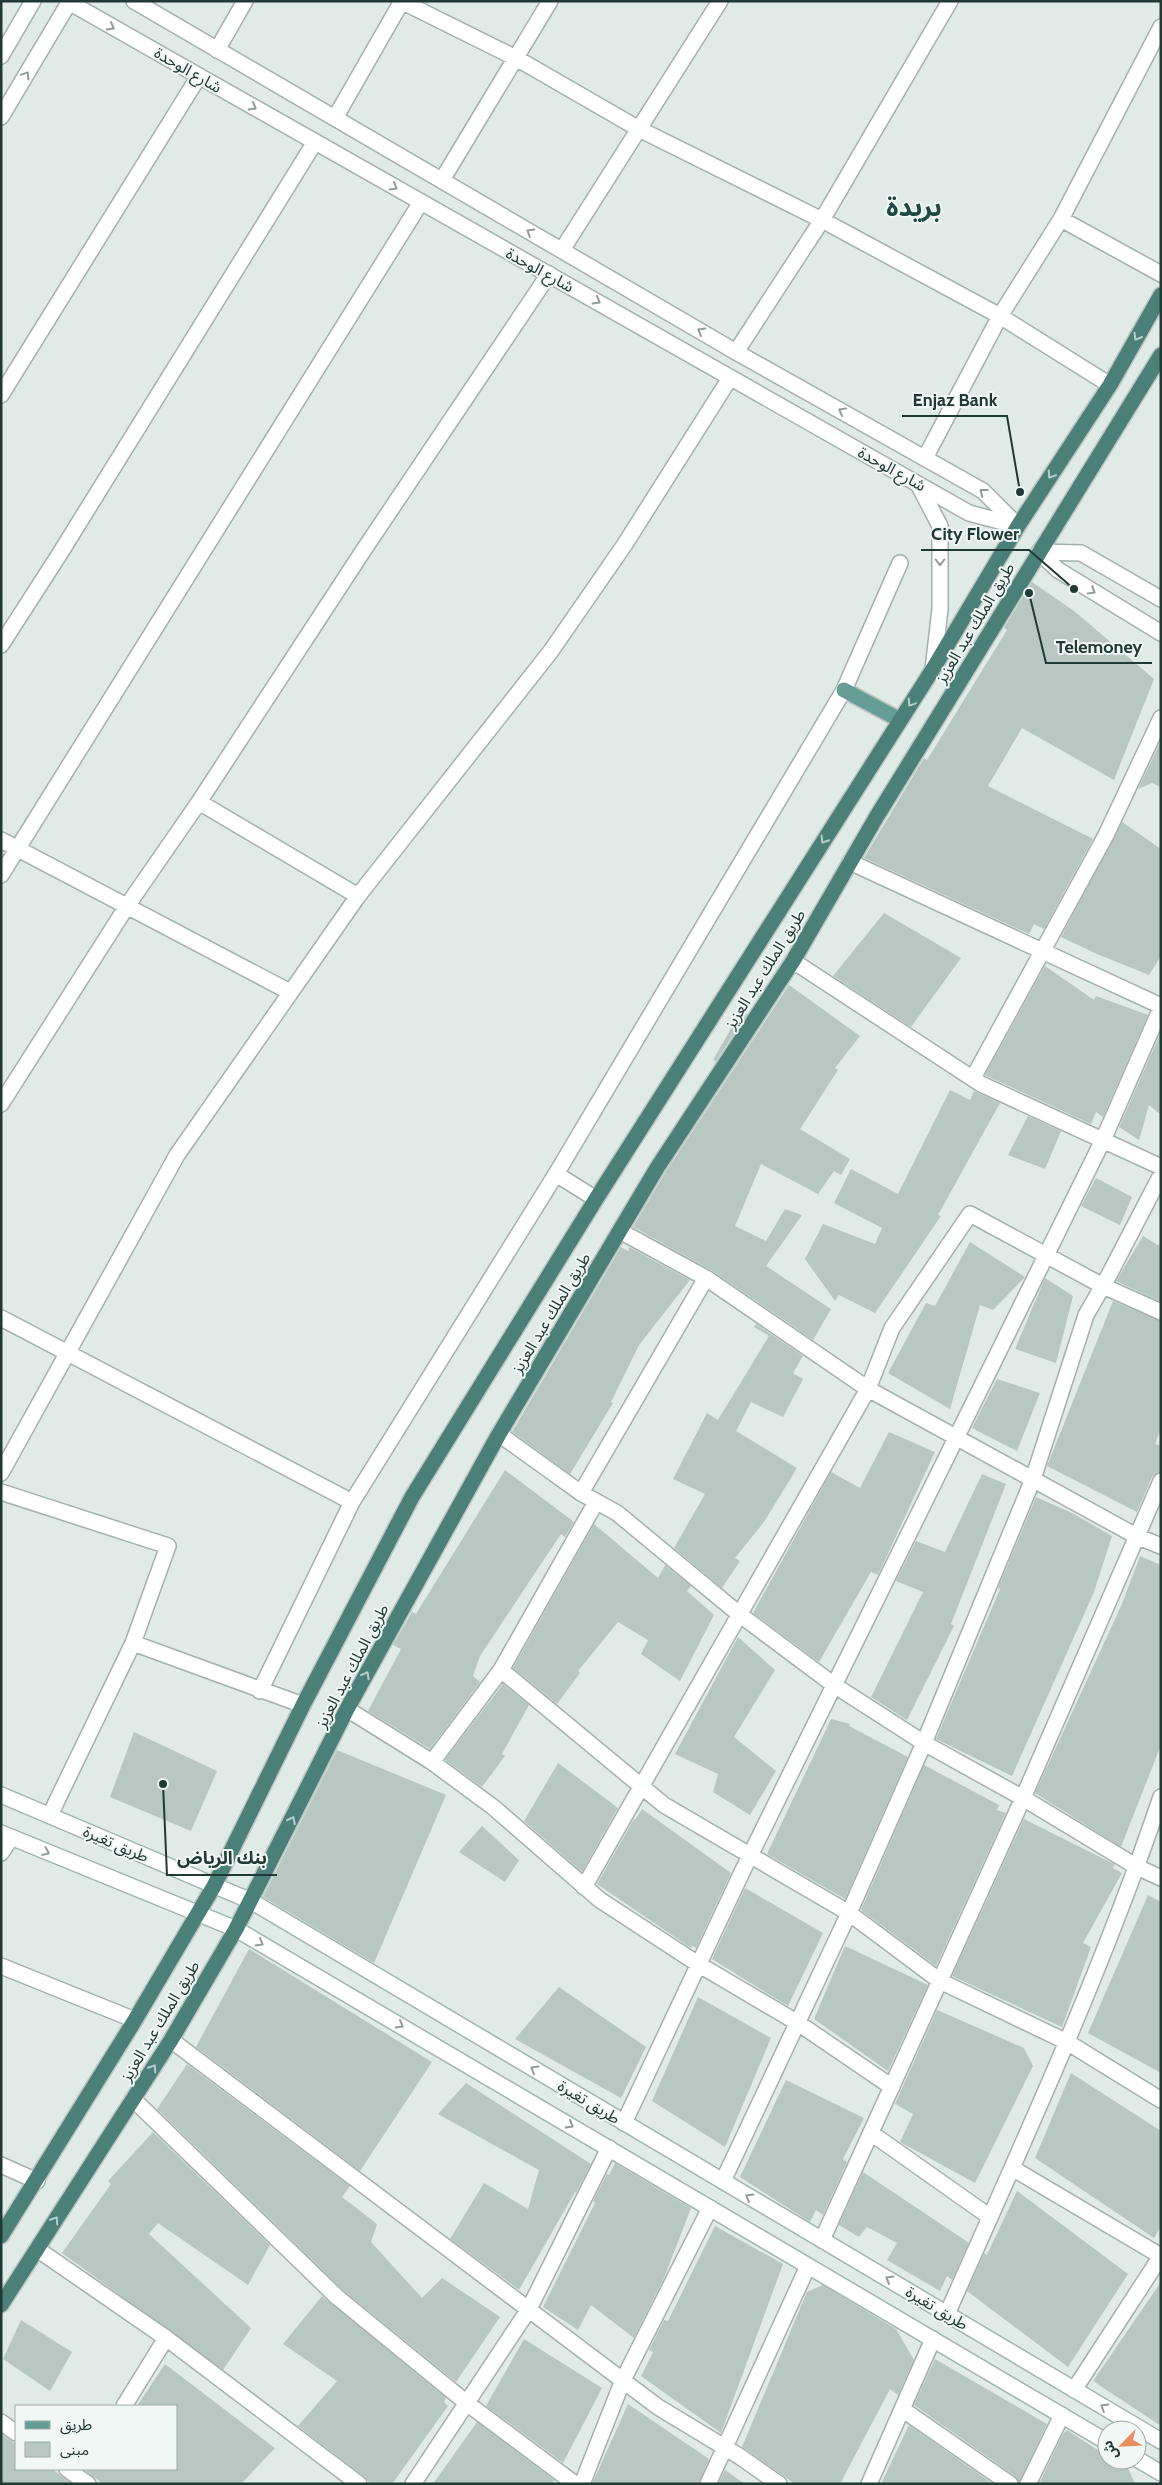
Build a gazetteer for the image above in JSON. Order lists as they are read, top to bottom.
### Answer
{
  "streets": {
    "highway": ["طريق الملك عبد العزيز"],
    "street": ["شارع الوحدة", "طريق تغيرة"]
  },
  "crossings": [
    ["شارع الوحدة", "طريق الملك عبد العزيز"],
    ["طريق الملك عبد العزيز", "طريق تغيرة"]
  ],
  "districts": ["بريدة"],
  "places": [
    "Enjaz Bank",
    "City Flower",
    "Telemoney",
    "بنك الرياض"
  ],
  "legend": ["طريق", "مبنى"],
  "north": "bottom left"
}
